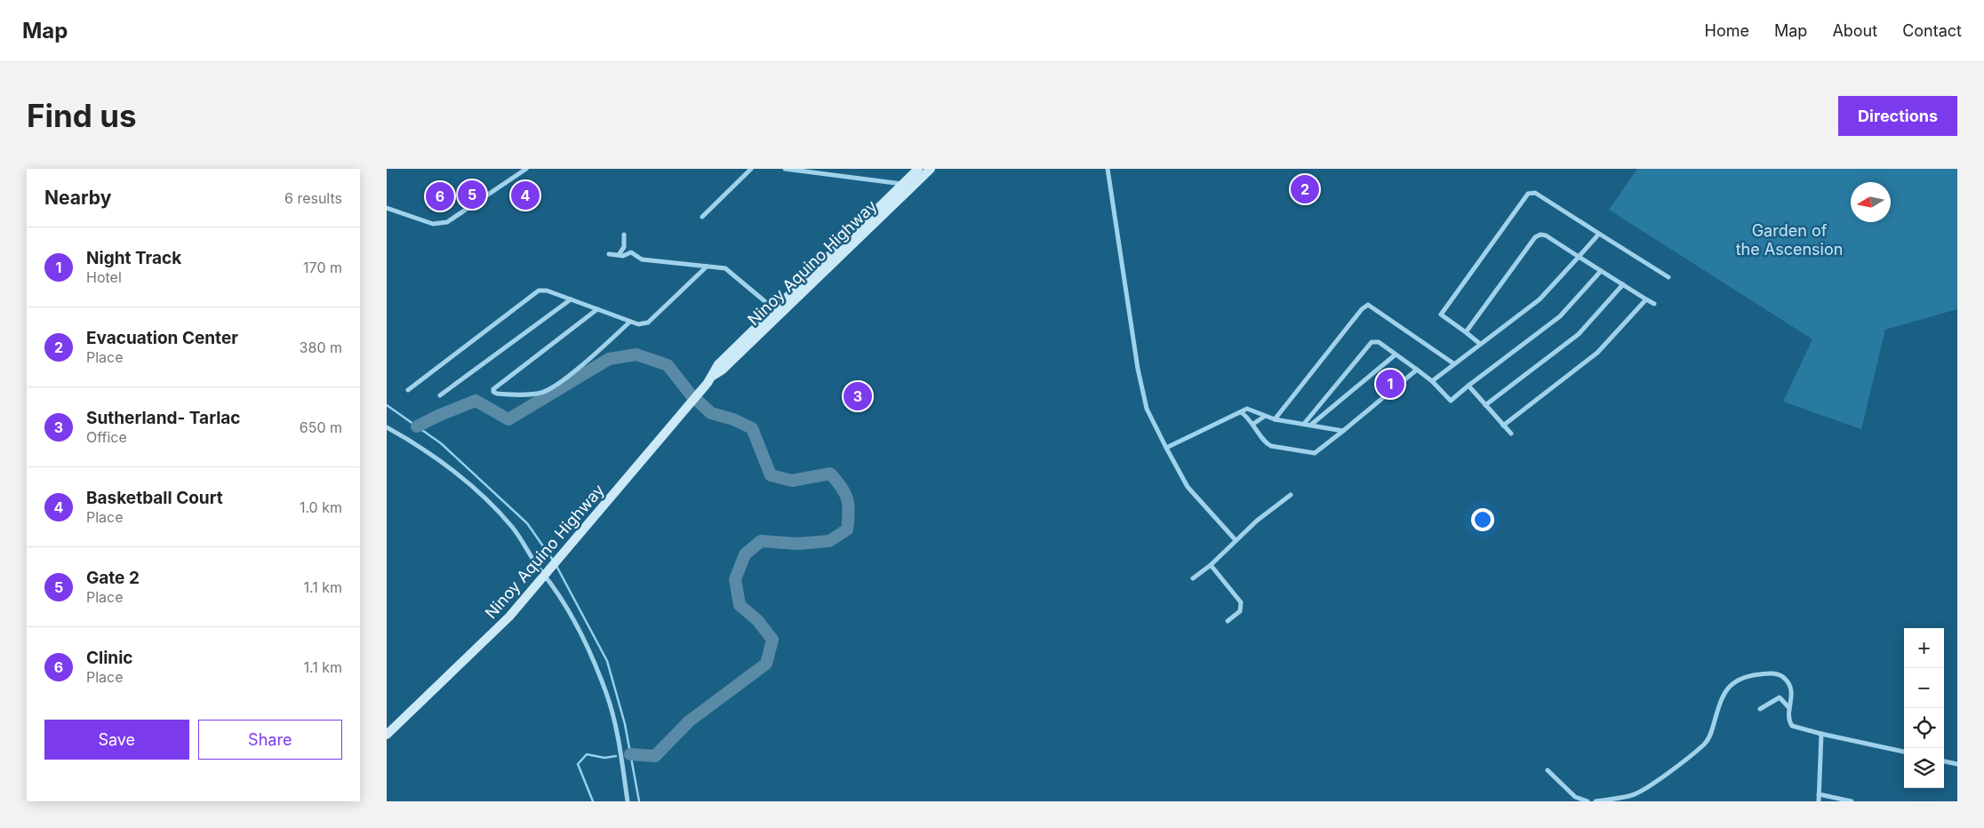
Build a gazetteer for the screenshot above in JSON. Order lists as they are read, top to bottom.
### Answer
{
  "streets": {
    "main road": ["Ninoy Aquino Highway"]
  },
  "parks": ["Garden of the Ascension"],
  "north": "left",
  "page": {
    "header": "Map",
    "nav": [
      "Home",
      "Map",
      "About",
      "Contact"
    ],
    "buttons": [
      "Directions",
      ["Save", "Share"]
    ],
    "title": "Find us",
    "heading": ["Nearby", "6 results"],
    "pins": [
      "2",
      "5",
      "4",
      "6",
      "1",
      "3"
    ],
    "list": [
      {
        "mark": "1",
        "name": "Night Track",
        "note": "Hotel",
        "value": "170 m"
      },
      {
        "mark": "2",
        "name": "Evacuation Center",
        "note": "Place",
        "value": "380 m"
      },
      {
        "mark": "3",
        "name": "Sutherland- Tarlac",
        "note": "Office",
        "value": "650 m"
      },
      {
        "mark": "4",
        "name": "Basketball Court",
        "note": "Place",
        "value": "1.0 km"
      },
      {
        "mark": "5",
        "name": "Gate 2",
        "note": "Place",
        "value": "1.1 km"
      },
      {
        "mark": "6",
        "name": "Clinic",
        "note": "Place",
        "value": "1.1 km"
      }
    ],
    "map_buttons": ["+", "−"]
  }
}
